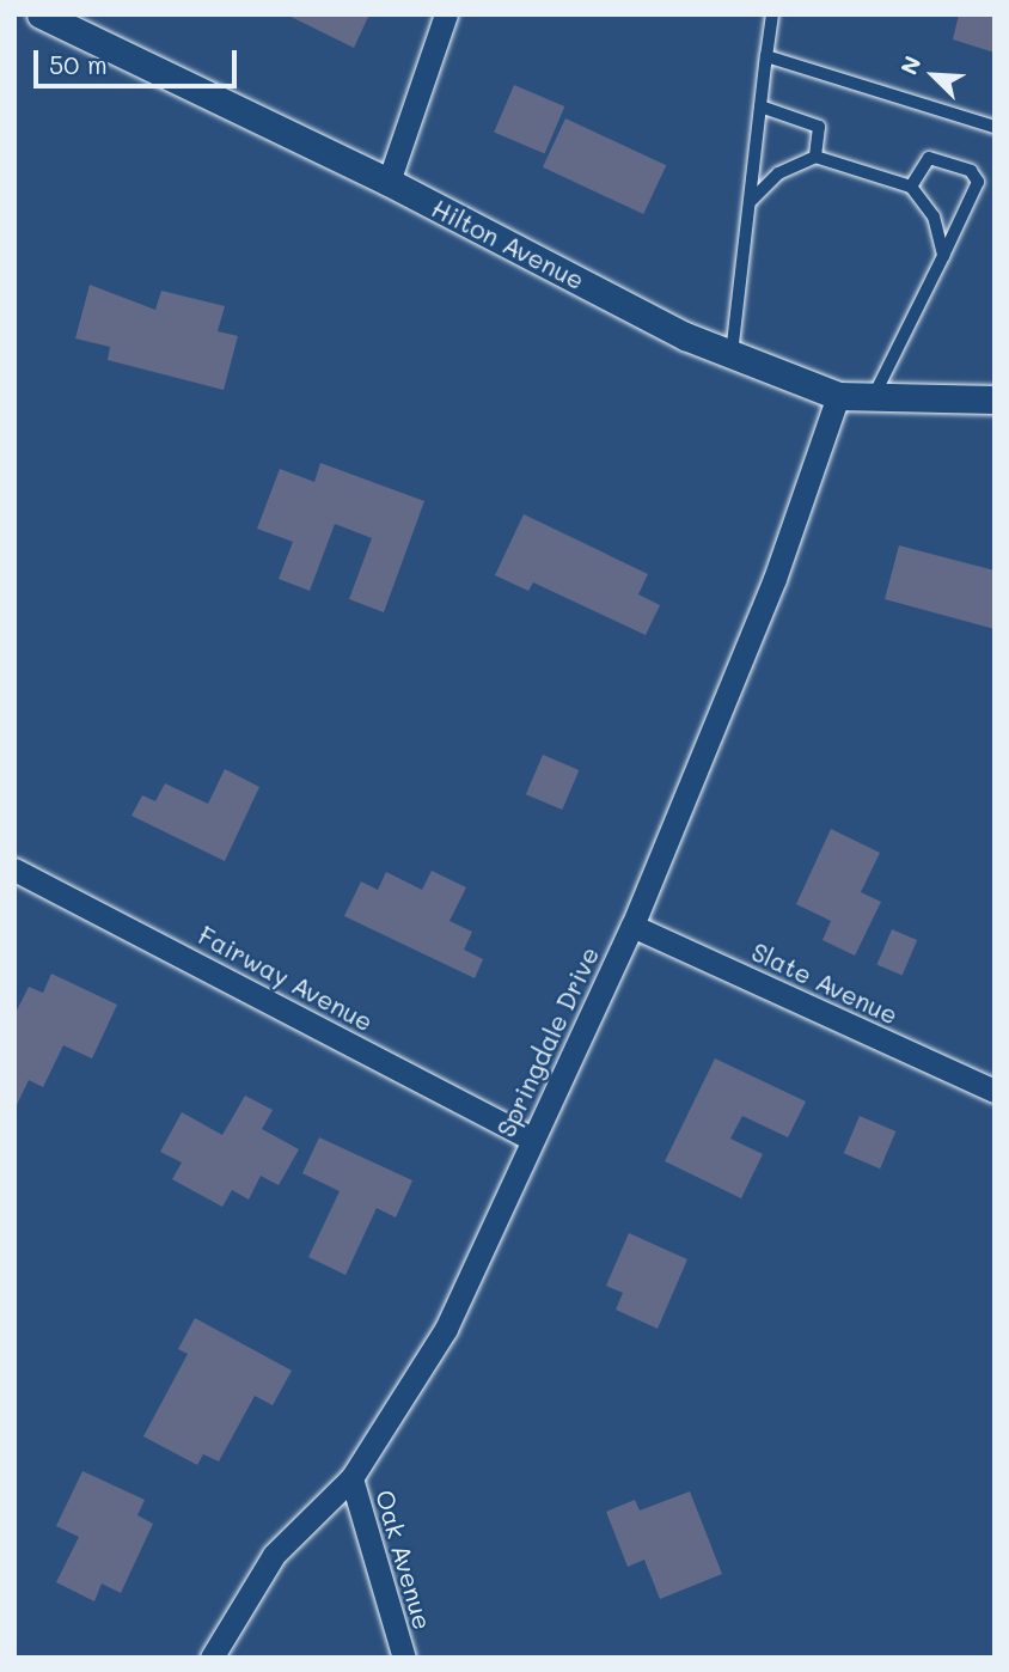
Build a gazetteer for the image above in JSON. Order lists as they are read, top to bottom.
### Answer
{
  "streets": {
    "street": [
      "Hilton Avenue",
      "Fairway Avenue",
      "Slate Avenue",
      "Springdale Drive",
      "Oak Avenue"
    ]
  },
  "crossings": [
    ["Hilton Avenue", "Springdale Drive"],
    ["Fairway Avenue", "Springdale Drive"],
    ["Slate Avenue", "Springdale Drive"],
    ["Springdale Drive", "Oak Avenue"]
  ],
  "scale_bar": "50 m",
  "north": "top left"
}
